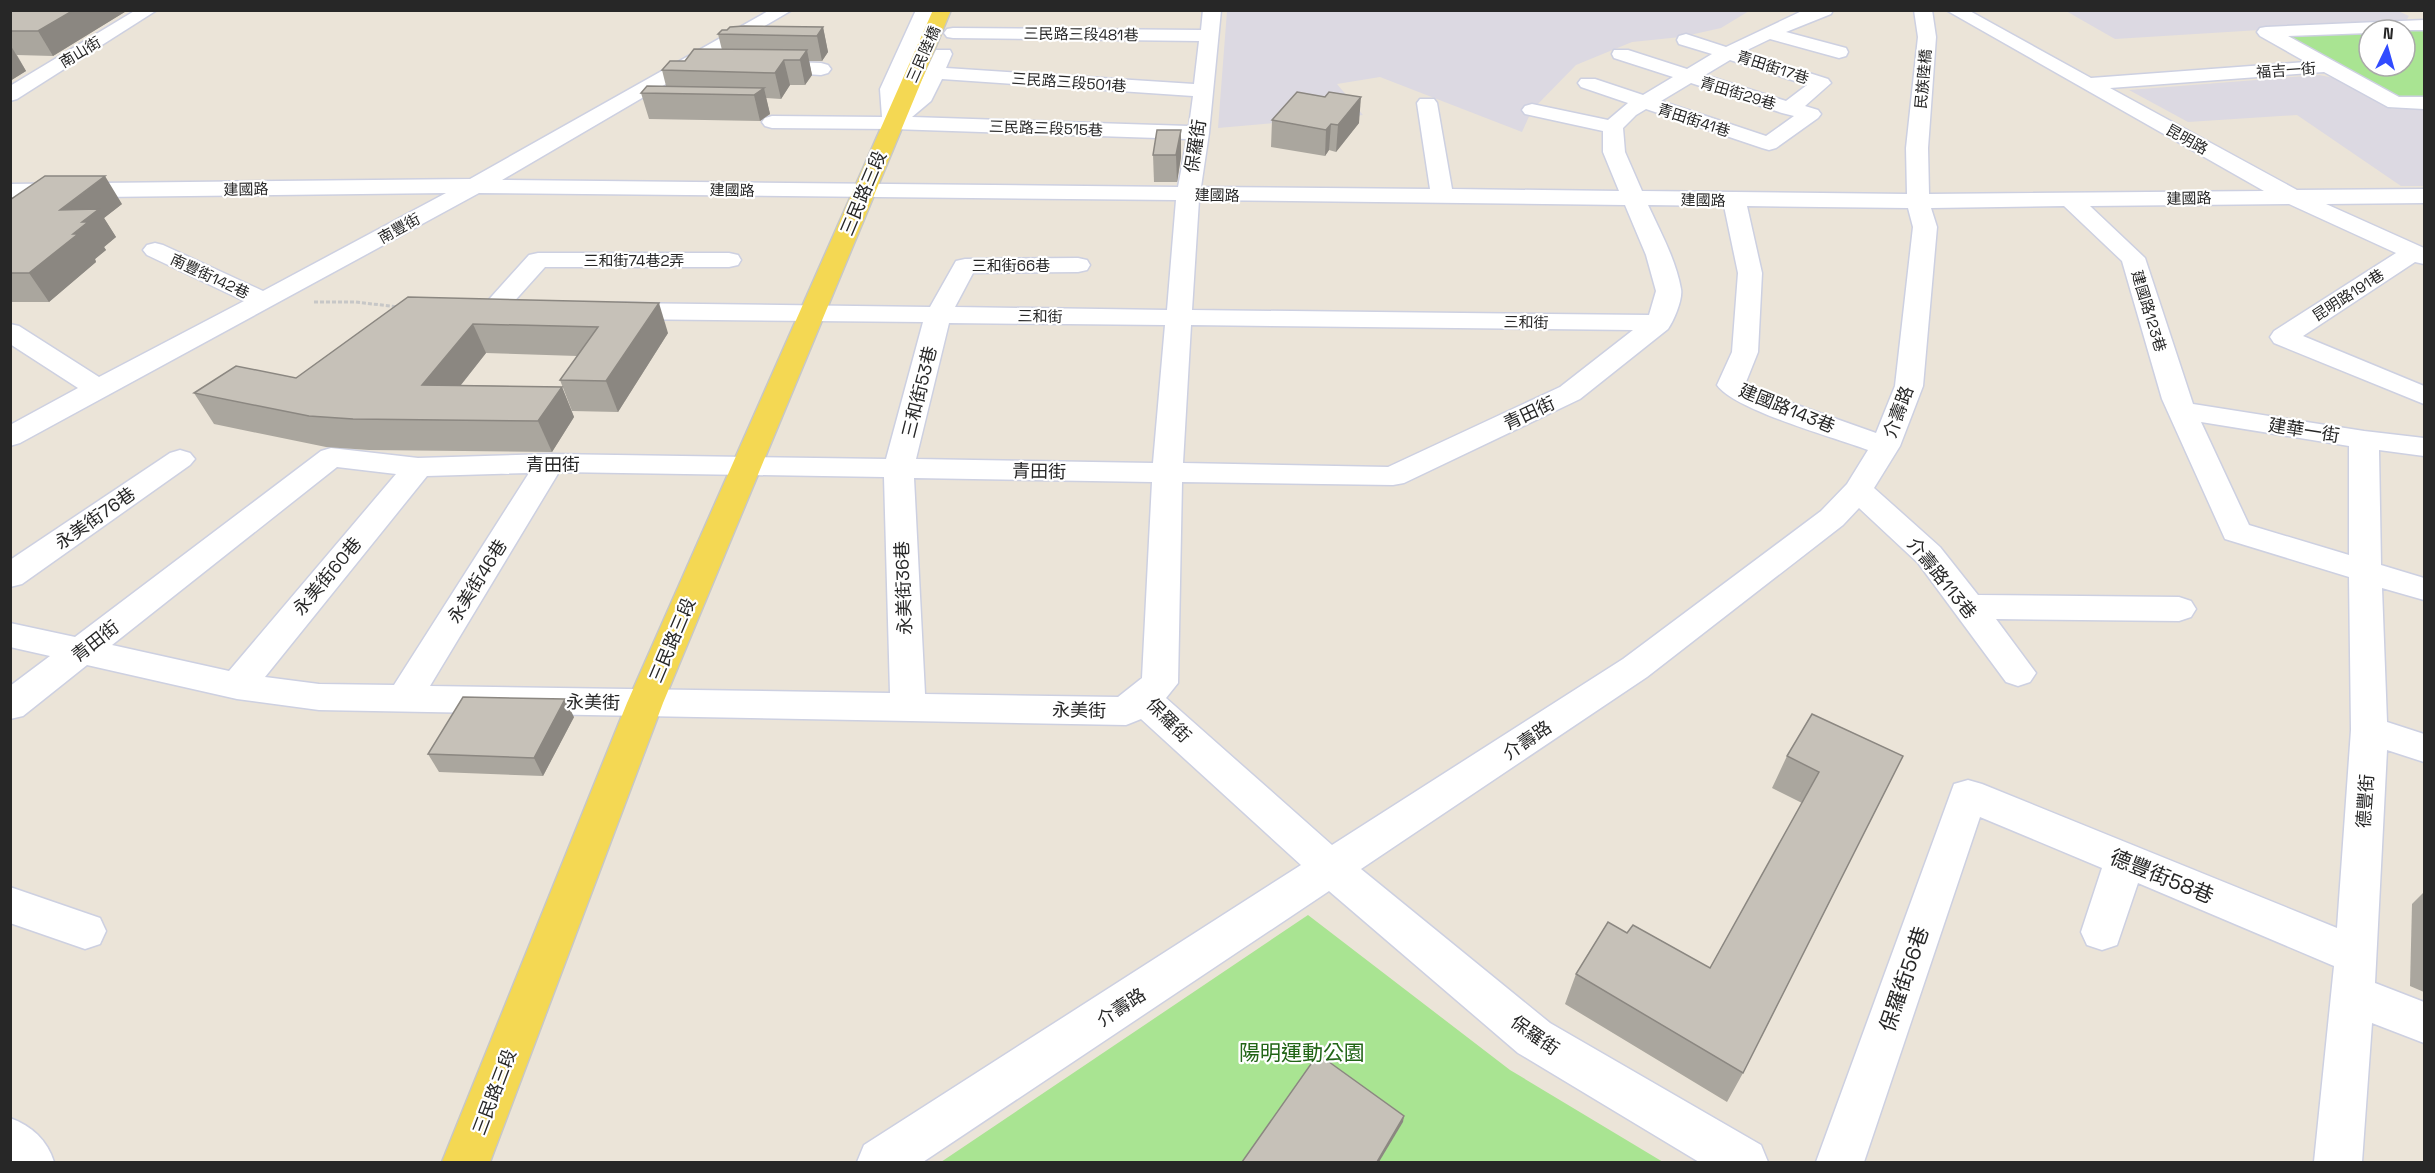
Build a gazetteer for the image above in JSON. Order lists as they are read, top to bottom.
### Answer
{
  "streets": {
    "main road": ["三民陸橋", "三民路三段"],
    "street": [
      "三民路三段481巷",
      "南山街",
      "青田街17巷",
      "福吉一街",
      "民族陸橋",
      "三民路三段501巷",
      "青田街29巷",
      "青田街41巷",
      "三民路三段515巷",
      "昆明路",
      "保羅街",
      "建國路",
      "南豐街",
      "三和街74巷2弄",
      "三和街66巷",
      "南豐街142巷",
      "昆明路191巷",
      "建國路123巷",
      "三和街",
      "三和街53巷",
      "建國路143巷",
      "介壽路",
      "青田街",
      "建華一街",
      "永美街76巷",
      "永美街60巷",
      "介壽路113巷",
      "永美街46巷",
      "永美街36巷",
      "永美街",
      "德豐街",
      "德豐街58巷",
      "保羅街56巷"
    ]
  },
  "crossings": [
    ["三民路三段481巷", "三民陸橋"],
    ["三民路三段481巷", "保羅街"],
    ["三民路三段481巷", "三民路三段"],
    ["三民陸橋", "三民路三段"],
    ["青田街17巷", "青田街29巷"],
    ["青田街17巷", "青田街41巷"],
    ["福吉一街", "昆明路"],
    ["民族陸橋", "介壽路"],
    ["三民路三段501巷", "保羅街"],
    ["三民路三段501巷", "三民路三段"],
    ["三民路三段515巷", "保羅街"],
    ["三民路三段515巷", "三民路三段"],
    ["昆明路", "建國路"],
    ["昆明路", "昆明路191巷"],
    ["保羅街", "建國路"],
    ["保羅街", "三和街"],
    ["保羅街", "介壽路"],
    ["保羅街", "青田街"],
    ["保羅街", "永美街"],
    ["建國路", "三民路三段"],
    ["建國路", "南豐街"],
    ["建國路", "建國路123巷"],
    ["建國路", "建國路143巷"],
    ["建國路", "介壽路"],
    ["三民路三段", "三和街"],
    ["三民路三段", "青田街"],
    ["三民路三段", "永美街"],
    ["南豐街", "南豐街142巷"],
    ["三和街74巷2弄", "三和街"],
    ["三和街66巷", "三和街"],
    ["三和街66巷", "三和街53巷"],
    ["建國路123巷", "建華一街"],
    ["建國路123巷", "德豐街"],
    ["三和街", "三和街53巷"],
    ["三和街", "青田街"],
    ["三和街53巷", "青田街"],
    ["三和街53巷", "永美街36巷"],
    ["建國路143巷", "介壽路"],
    ["介壽路", "介壽路113巷"],
    ["青田街", "永美街60巷"],
    ["青田街", "永美街46巷"],
    ["青田街", "永美街36巷"],
    ["青田街", "永美街"],
    ["建華一街", "德豐街"],
    ["永美街60巷", "永美街"],
    ["永美街46巷", "永美街"],
    ["永美街36巷", "永美街"],
    ["德豐街", "德豐街58巷"],
    ["德豐街58巷", "保羅街56巷"]
  ],
  "parks": ["陽明運動公園"],
  "north": "top"
}
